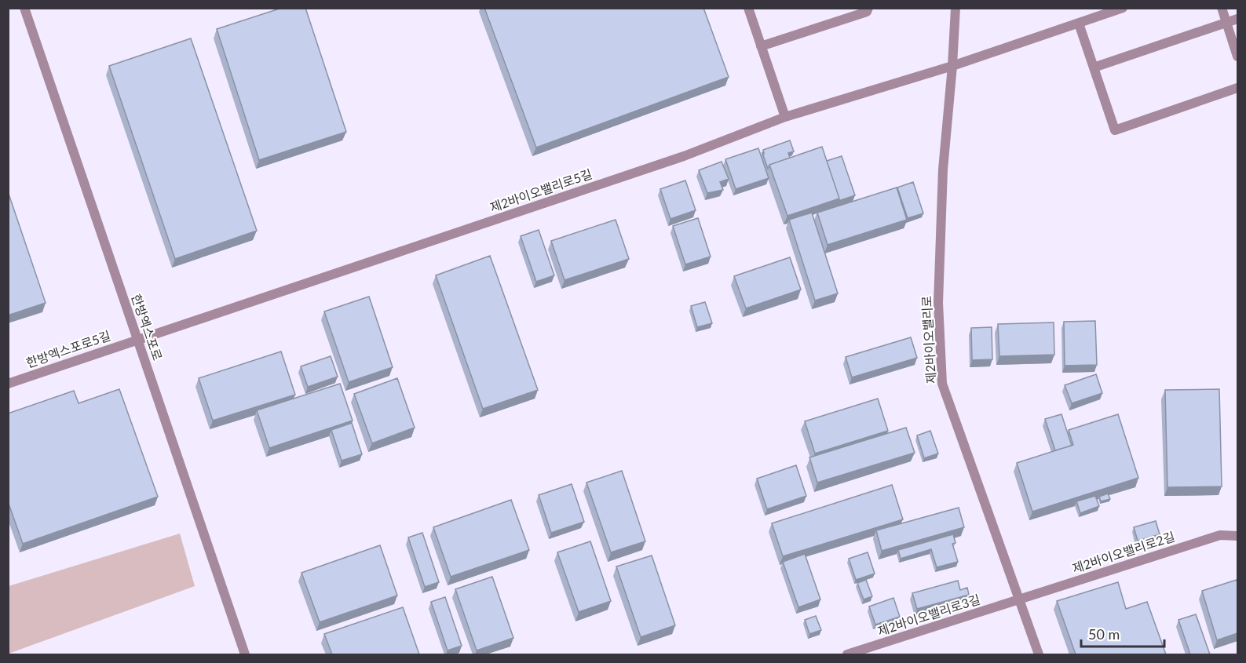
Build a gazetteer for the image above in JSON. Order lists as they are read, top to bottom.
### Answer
{
  "streets": {
    "street": [
      "제2바이오밸리로5길",
      "한방엑스포로",
      "제2바이오밸리로",
      "한방엑스포로5길",
      "제2바이오밸리로2길",
      "제2바이오밸리로3길"
    ]
  },
  "crossings": [
    ["제2바이오밸리로5길", "한방엑스포로"],
    ["제2바이오밸리로5길", "제2바이오밸리로"],
    ["제2바이오밸리로5길", "한방엑스포로5길"],
    ["한방엑스포로", "한방엑스포로5길"],
    ["제2바이오밸리로", "제2바이오밸리로2길"],
    ["제2바이오밸리로", "제2바이오밸리로3길"],
    ["제2바이오밸리로2길", "제2바이오밸리로3길"]
  ],
  "scale_bar": "50 m"
}
